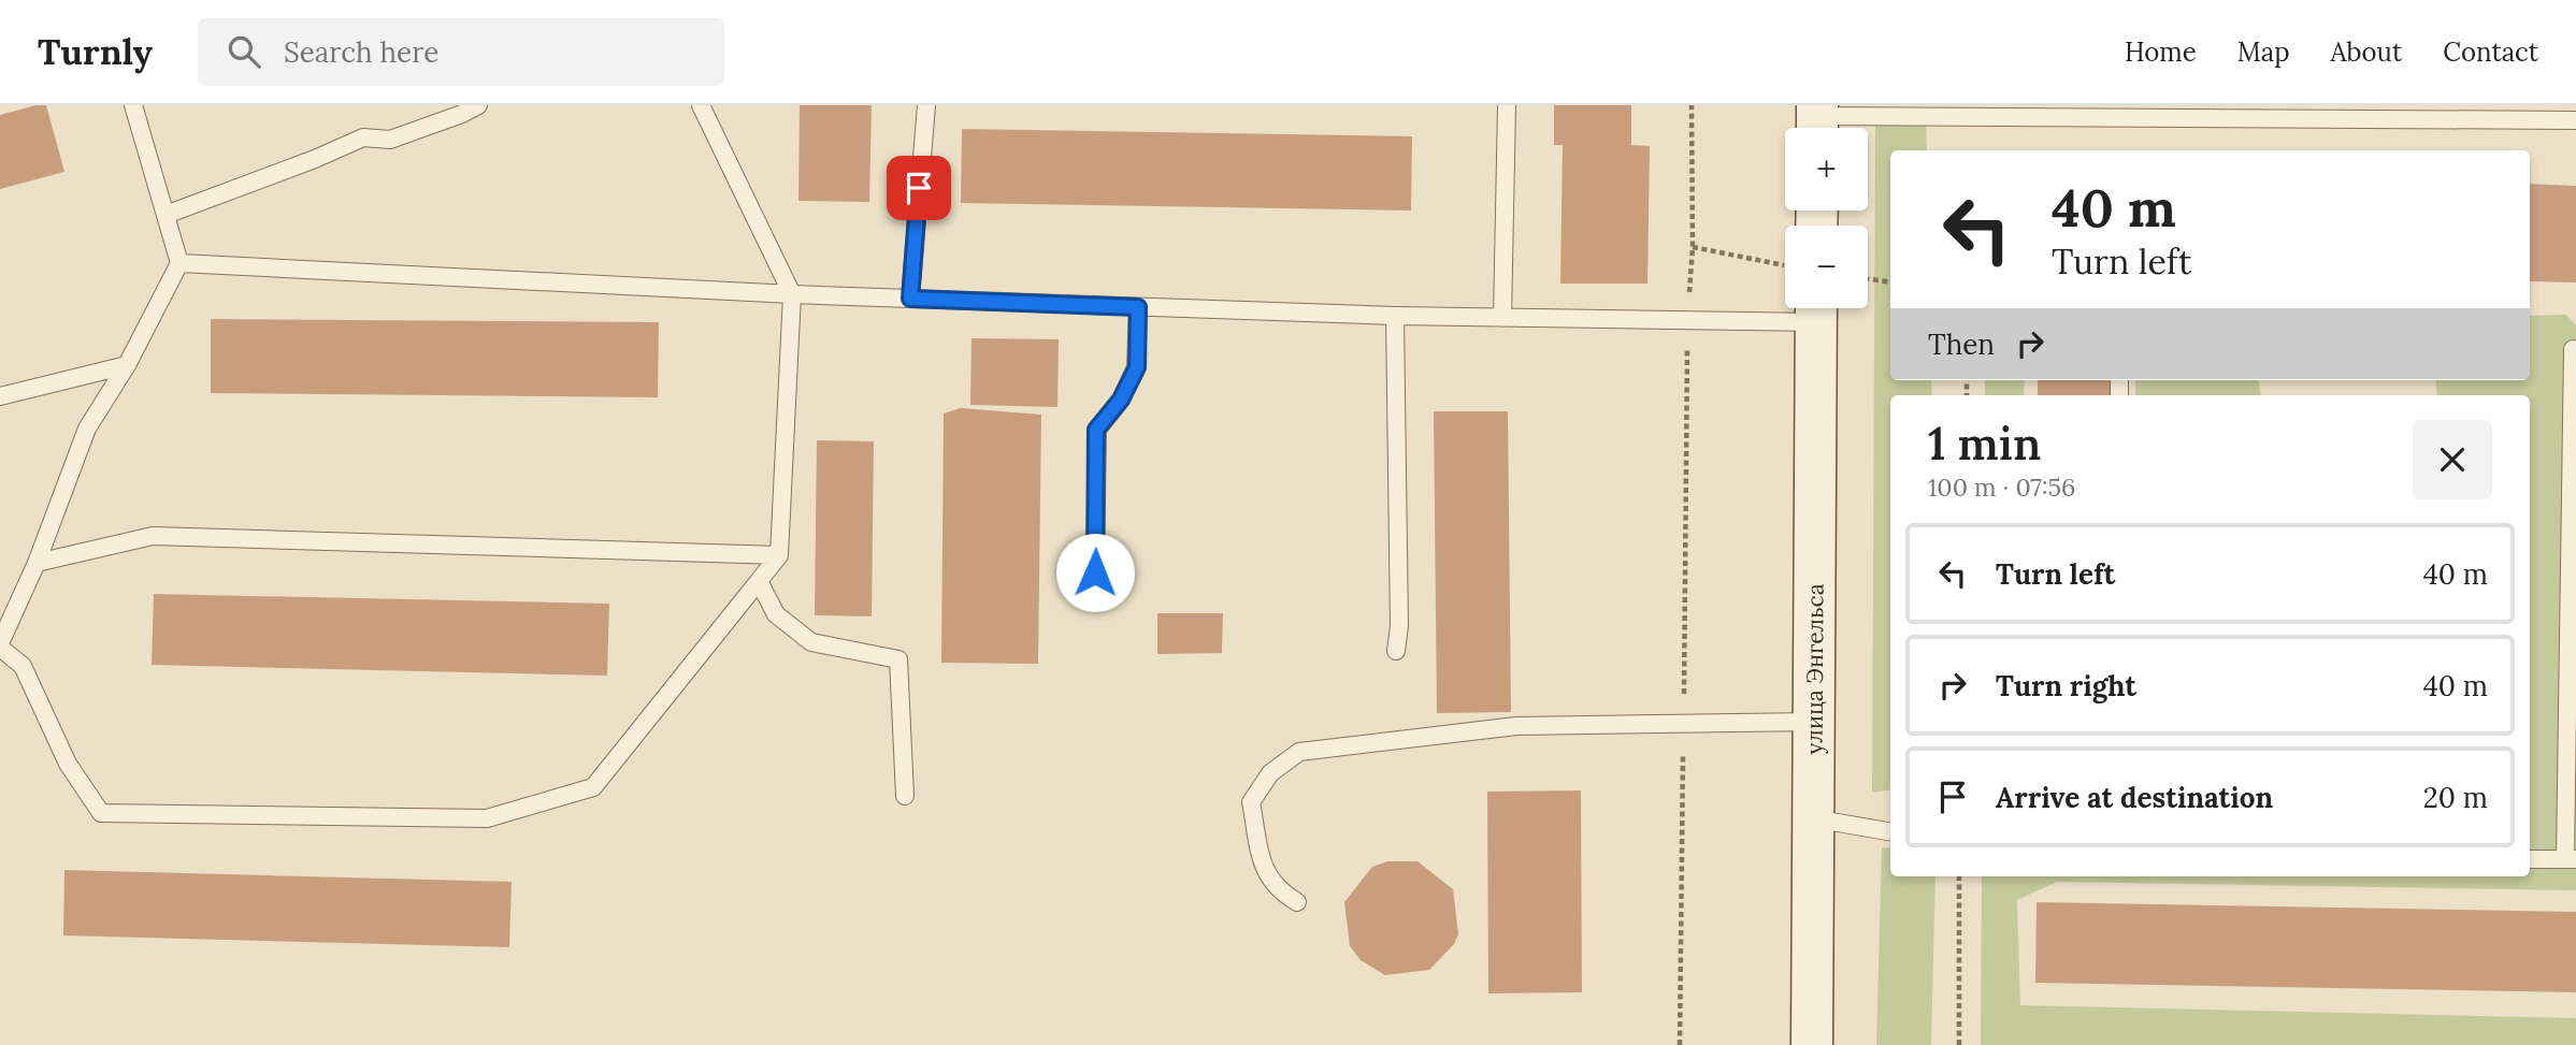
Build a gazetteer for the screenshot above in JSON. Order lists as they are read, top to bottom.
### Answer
{
  "streets": {
    "main road": ["улица Энгельса"]
  },
  "page": {
    "header": "Turnly",
    "search": "Search here",
    "nav": [
      "Home",
      "Map",
      "About",
      "Contact"
    ],
    "map_buttons": ["+", "−"],
    "turn": ["40 m", "Turn left"],
    "then": "Then",
    "heading": ["1 min", "100 m · 07:56"],
    "list": [
      {
        "name": "Turn left",
        "value": "40 m"
      },
      {
        "name": "Turn right",
        "value": "40 m"
      },
      {
        "name": "Arrive at destination",
        "value": "20 m"
      }
    ]
  }
}
